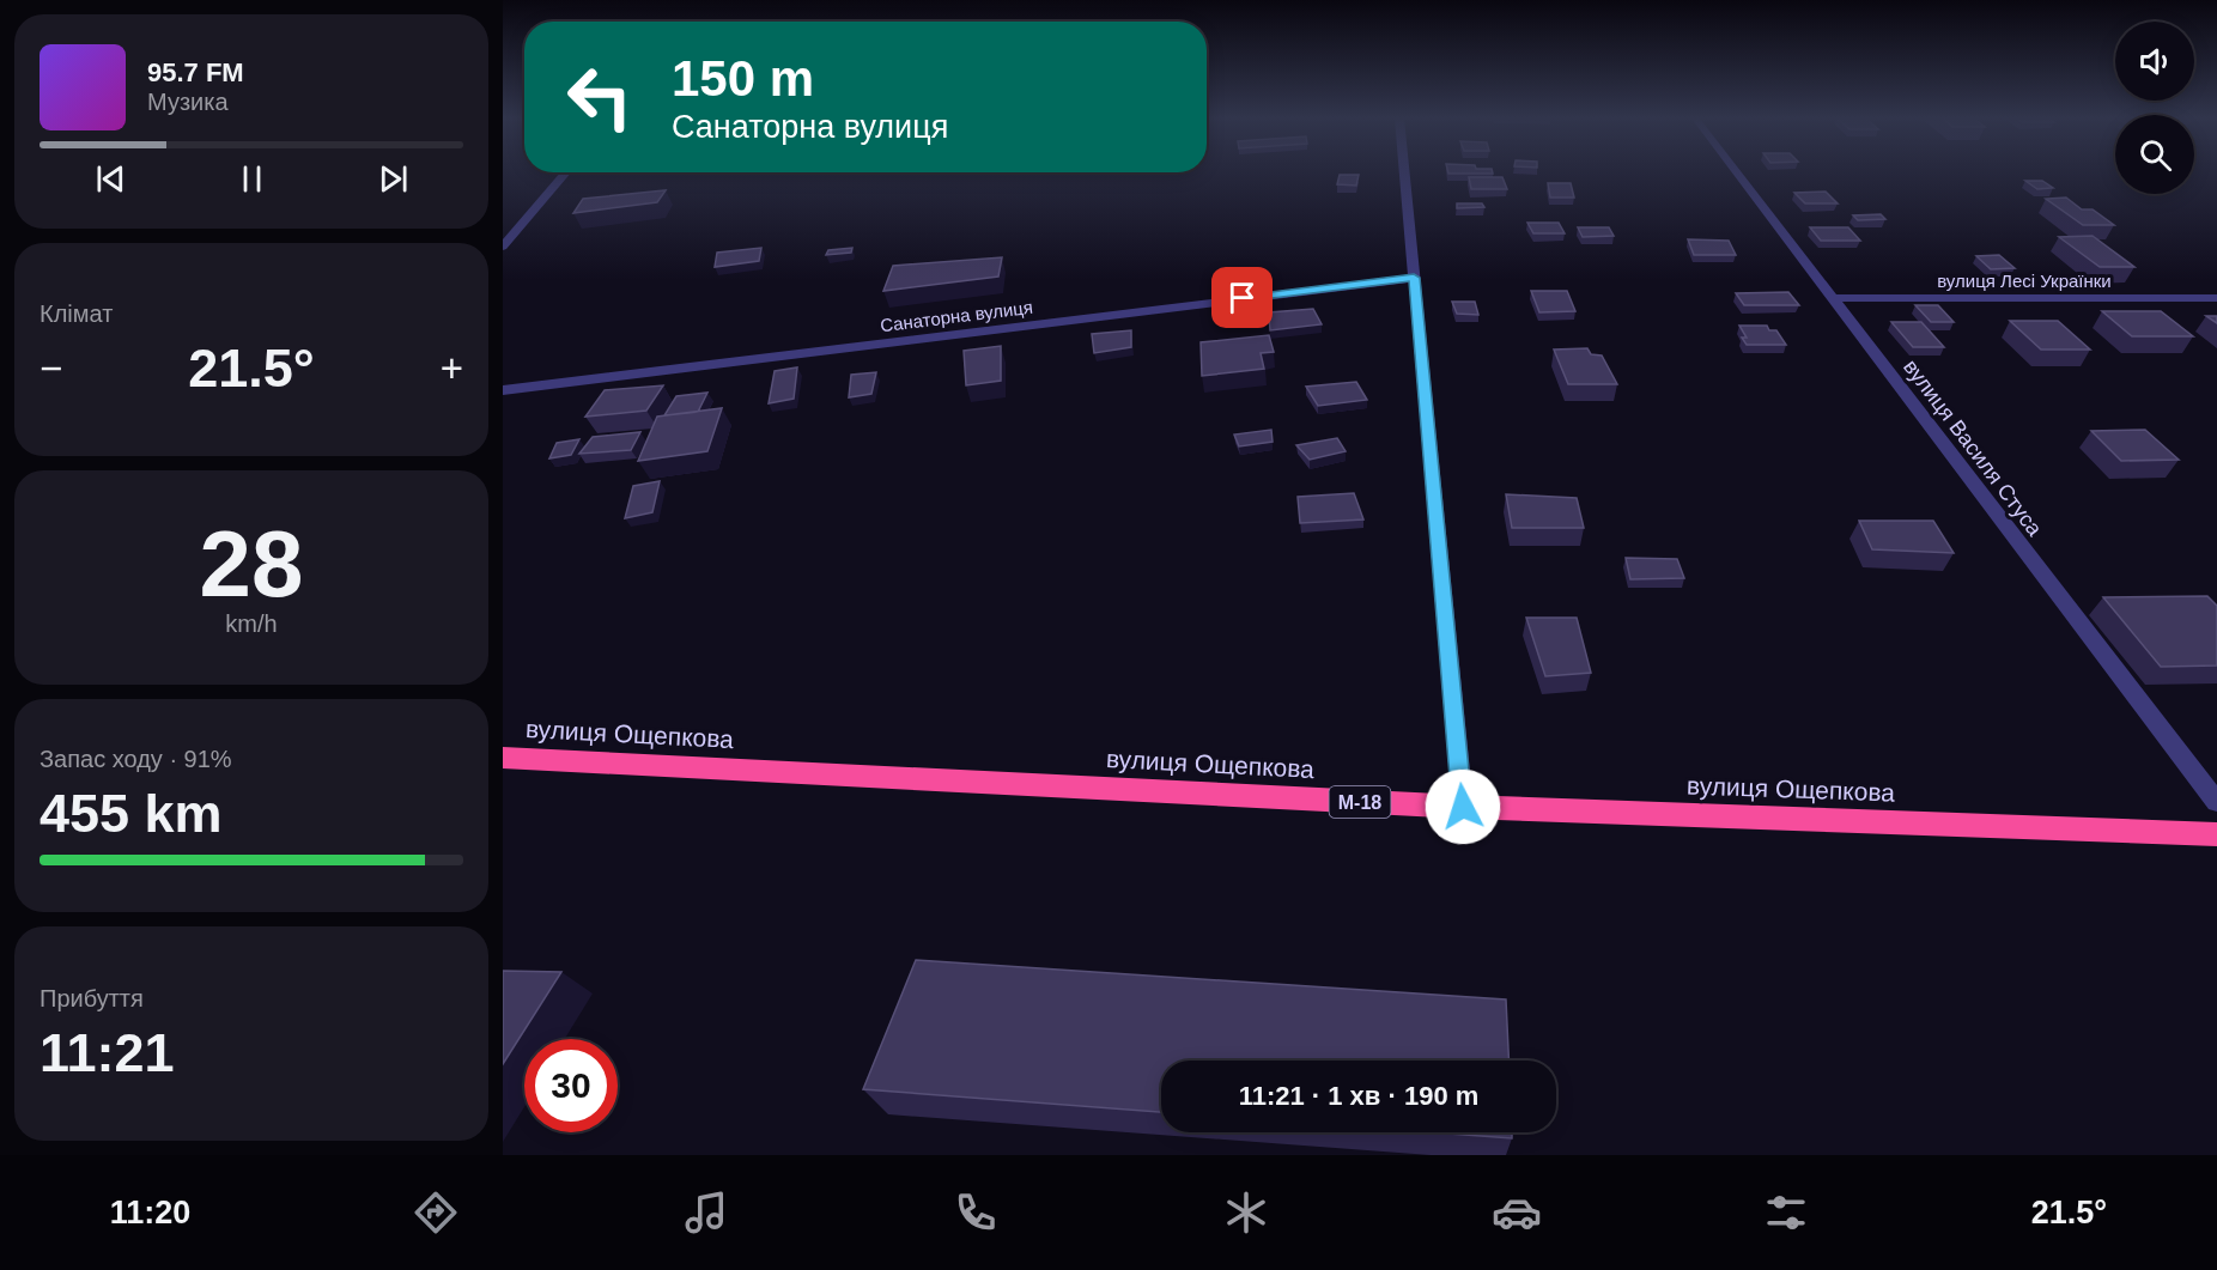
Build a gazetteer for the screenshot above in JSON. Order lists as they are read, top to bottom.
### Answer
{
  "streets": {
    "highway": ["вулиця Ощепкова", "М-18"],
    "street": ["вулиця Лесі Українки", "Санаторна вулиця", "вулиця Василя Стуса"]
  },
  "crossings": [
    ["вулиця Лесі Українки", "вулиця Василя Стуса"]
  ],
  "page": {
    "turn": ["150 m", "Санаторна вулиця"],
    "song": ["95.7 FM", "Музика"],
    "tile": [
      "Клімат",
      ["28", "km/h"],
      ["Запас ходу · 91%", "455 km"],
      ["Прибуття", "11:21"]
    ],
    "heat": ["−", "21.5°", "+"],
    "limit": "30",
    "trip": "11:21 · 1 хв · 190 m",
    "tabs": ["11:20", "21.5°"]
  }
}
